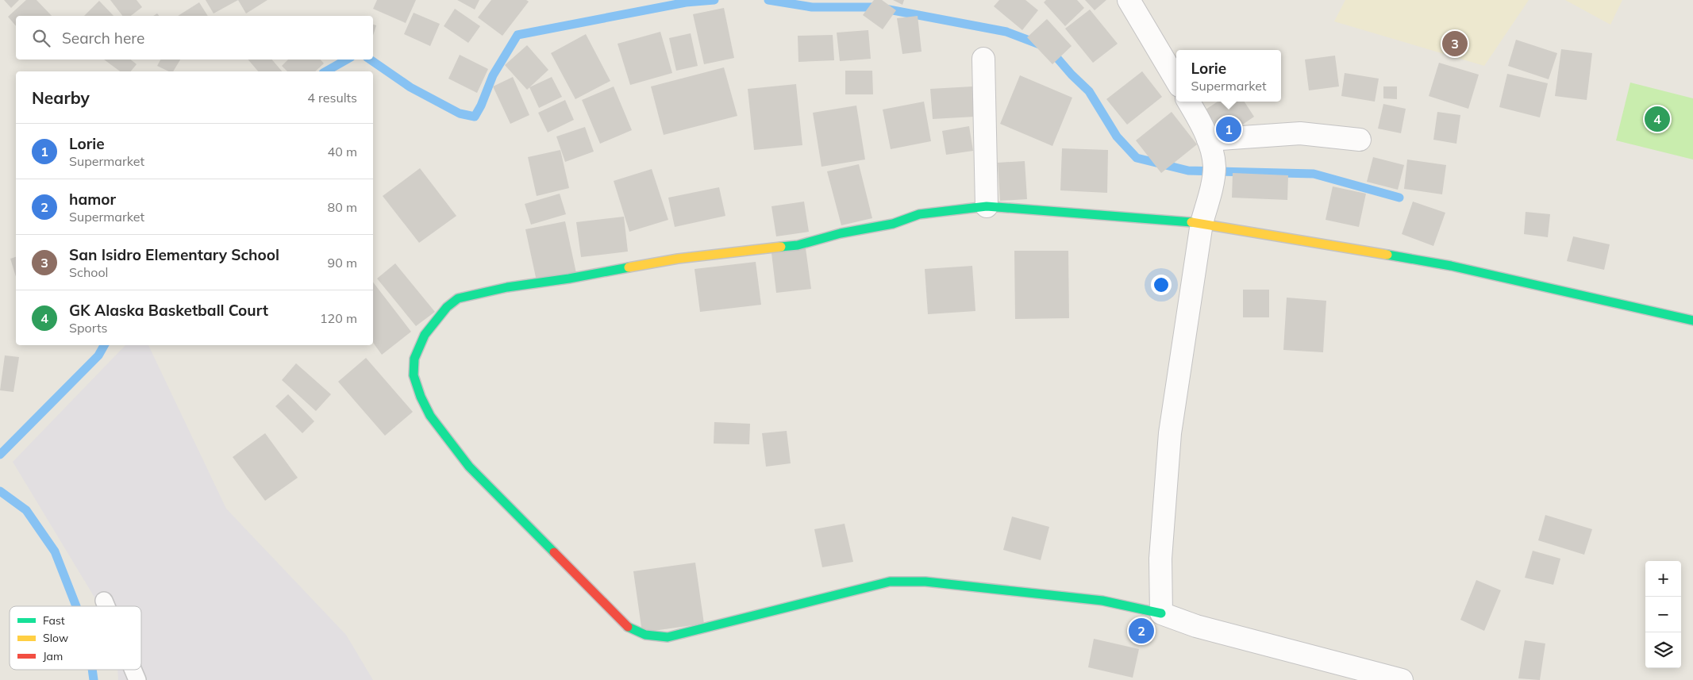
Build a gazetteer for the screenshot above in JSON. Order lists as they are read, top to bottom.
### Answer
{
  "legend": ["Fast", "Slow", "Jam"],
  "page": {
    "search": "Search here",
    "pins": [
      "3",
      "4",
      "1",
      "2"
    ],
    "popup": ["Lorie", "Supermarket"],
    "heading": ["Nearby", "4 results"],
    "list": [
      {
        "mark": "1",
        "name": "Lorie",
        "note": "Supermarket",
        "value": "40 m"
      },
      {
        "mark": "2",
        "name": "hamor",
        "note": "Supermarket",
        "value": "80 m"
      },
      {
        "mark": "3",
        "name": "San Isidro Elementary School",
        "note": "School",
        "value": "90 m"
      },
      {
        "mark": "4",
        "name": "GK Alaska Basketball Court",
        "note": "Sports",
        "value": "120 m"
      }
    ],
    "map_buttons": ["+", "−"]
  }
}
